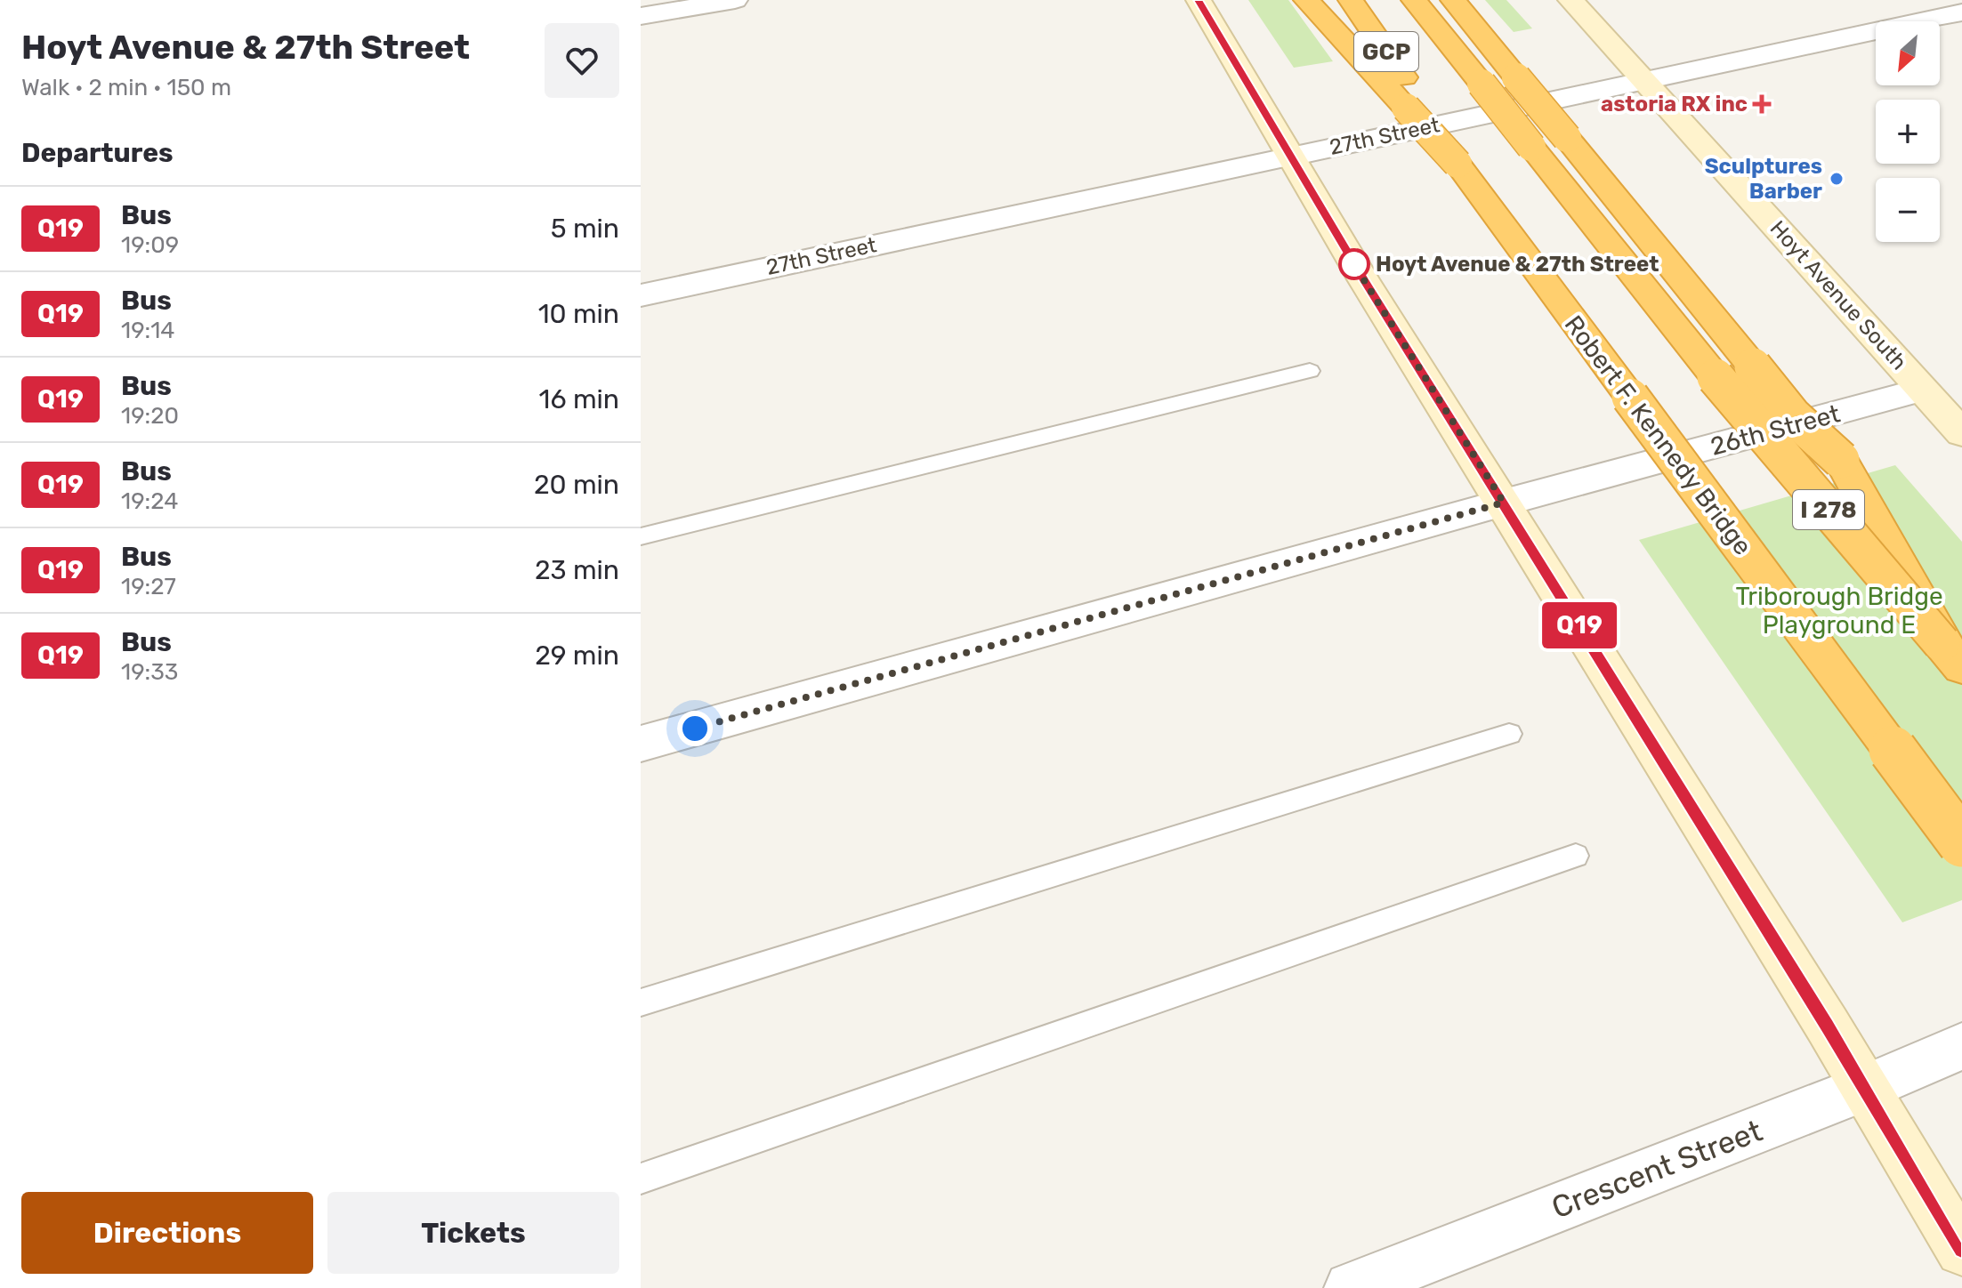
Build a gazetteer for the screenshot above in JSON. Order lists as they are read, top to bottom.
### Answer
{
  "streets": {
    "highway": ["GCP", "Robert F. Kennedy Bridge", "I 278"],
    "main road": ["Hoyt Avenue South"],
    "street": ["27th Street", "26th Street", "Crescent Street"]
  },
  "crossings": [
    ["GCP", "Robert F. Kennedy Bridge"],
    ["27th Street", "Hoyt Avenue South"],
    ["Hoyt Avenue South", "26th Street"]
  ],
  "parks": ["Triborough Bridge Playground E"],
  "places": {
    "health": ["astoria RX inc"],
    "other": ["Sculptures Barber", "Hoyt Avenue & 27th Street"]
  },
  "lines": ["bus line Q19"],
  "north": "bottom left",
  "page": {
    "heading": [
      ["Hoyt Avenue & 27th Street", "Walk · 2 min · 150 m"],
      "Departures"
    ],
    "on_map": "Q19",
    "map_buttons": ["+", "−"],
    "list": [
      {
        "mark": "Q19",
        "name": "Bus",
        "note": "19:09",
        "value": "5 min"
      },
      {
        "mark": "Q19",
        "name": "Bus",
        "note": "19:14",
        "value": "10 min"
      },
      {
        "mark": "Q19",
        "name": "Bus",
        "note": "19:20",
        "value": "16 min"
      },
      {
        "mark": "Q19",
        "name": "Bus",
        "note": "19:24",
        "value": "20 min"
      },
      {
        "mark": "Q19",
        "name": "Bus",
        "note": "19:27",
        "value": "23 min"
      },
      {
        "mark": "Q19",
        "name": "Bus",
        "note": "19:33",
        "value": "29 min"
      }
    ],
    "buttons": ["Directions", "Tickets"]
  }
}
